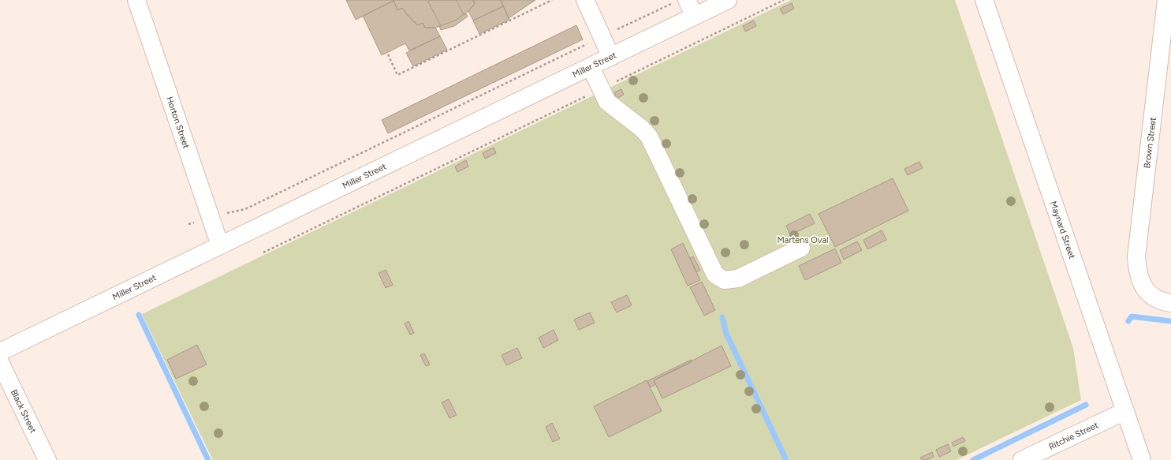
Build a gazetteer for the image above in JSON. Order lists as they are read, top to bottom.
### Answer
{
  "streets": {
    "street": [
      "Miller Street",
      "Horton Street",
      "Brown Street",
      "Maynard Street",
      "Black Street",
      "Ritchie Street"
    ]
  },
  "crossings": [
    ["Miller Street", "Horton Street"],
    ["Maynard Street", "Ritchie Street"]
  ],
  "parks": ["Martens Oval"]
}
